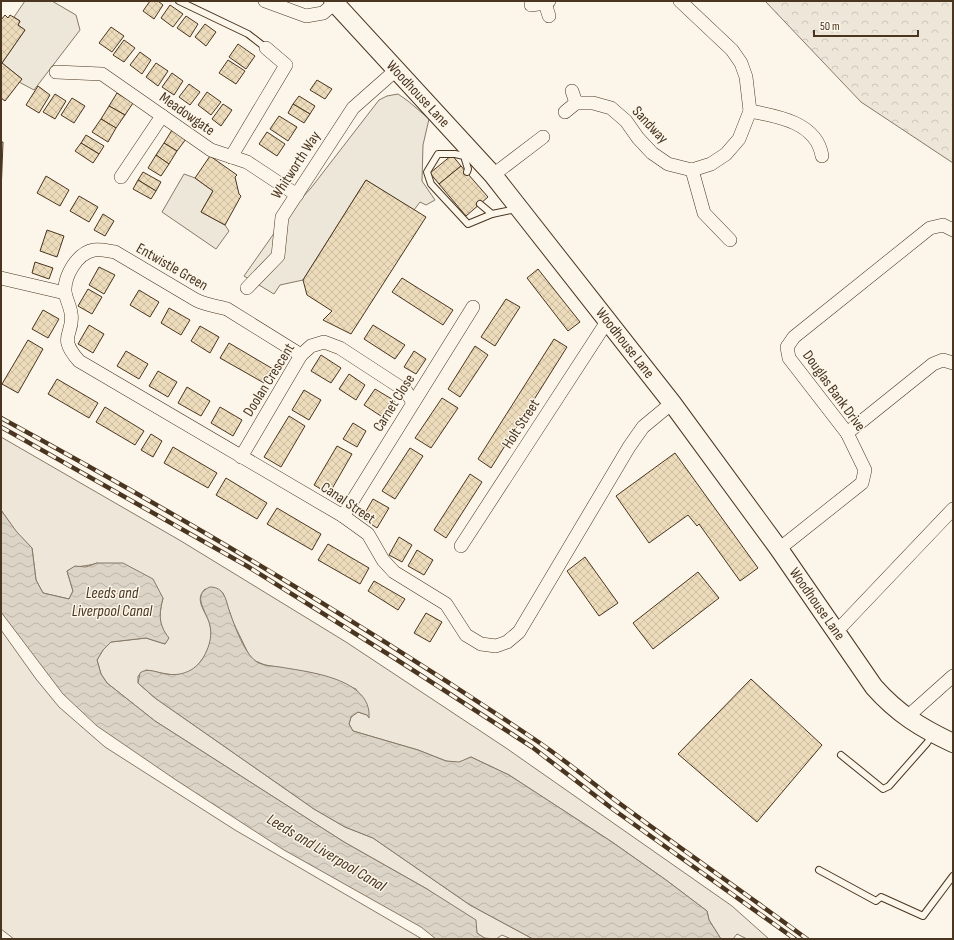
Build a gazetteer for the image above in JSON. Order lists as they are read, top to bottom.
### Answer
{
  "streets": {
    "main road": ["Woodhouse Lane"],
    "street": [
      "Meadowgate",
      "Sandway",
      "Whitworth Way",
      "Entwistle Green",
      "Doolan Crescent",
      "Douglas Bank Drive",
      "Carnet Close",
      "Holt Street",
      "Canal Street"
    ]
  },
  "crossings": [
    ["Woodhouse Lane", "Whitworth Way"],
    ["Woodhouse Lane", "Douglas Bank Drive"],
    ["Woodhouse Lane", "Holt Street"],
    ["Woodhouse Lane", "Canal Street"],
    ["Meadowgate", "Whitworth Way"],
    ["Entwistle Green", "Doolan Crescent"],
    ["Entwistle Green", "Canal Street"],
    ["Doolan Crescent", "Carnet Close"],
    ["Doolan Crescent", "Canal Street"],
    ["Carnet Close", "Canal Street"]
  ],
  "water": ["Leeds and Liverpool Canal"],
  "scale_bar": "50 m"
}
